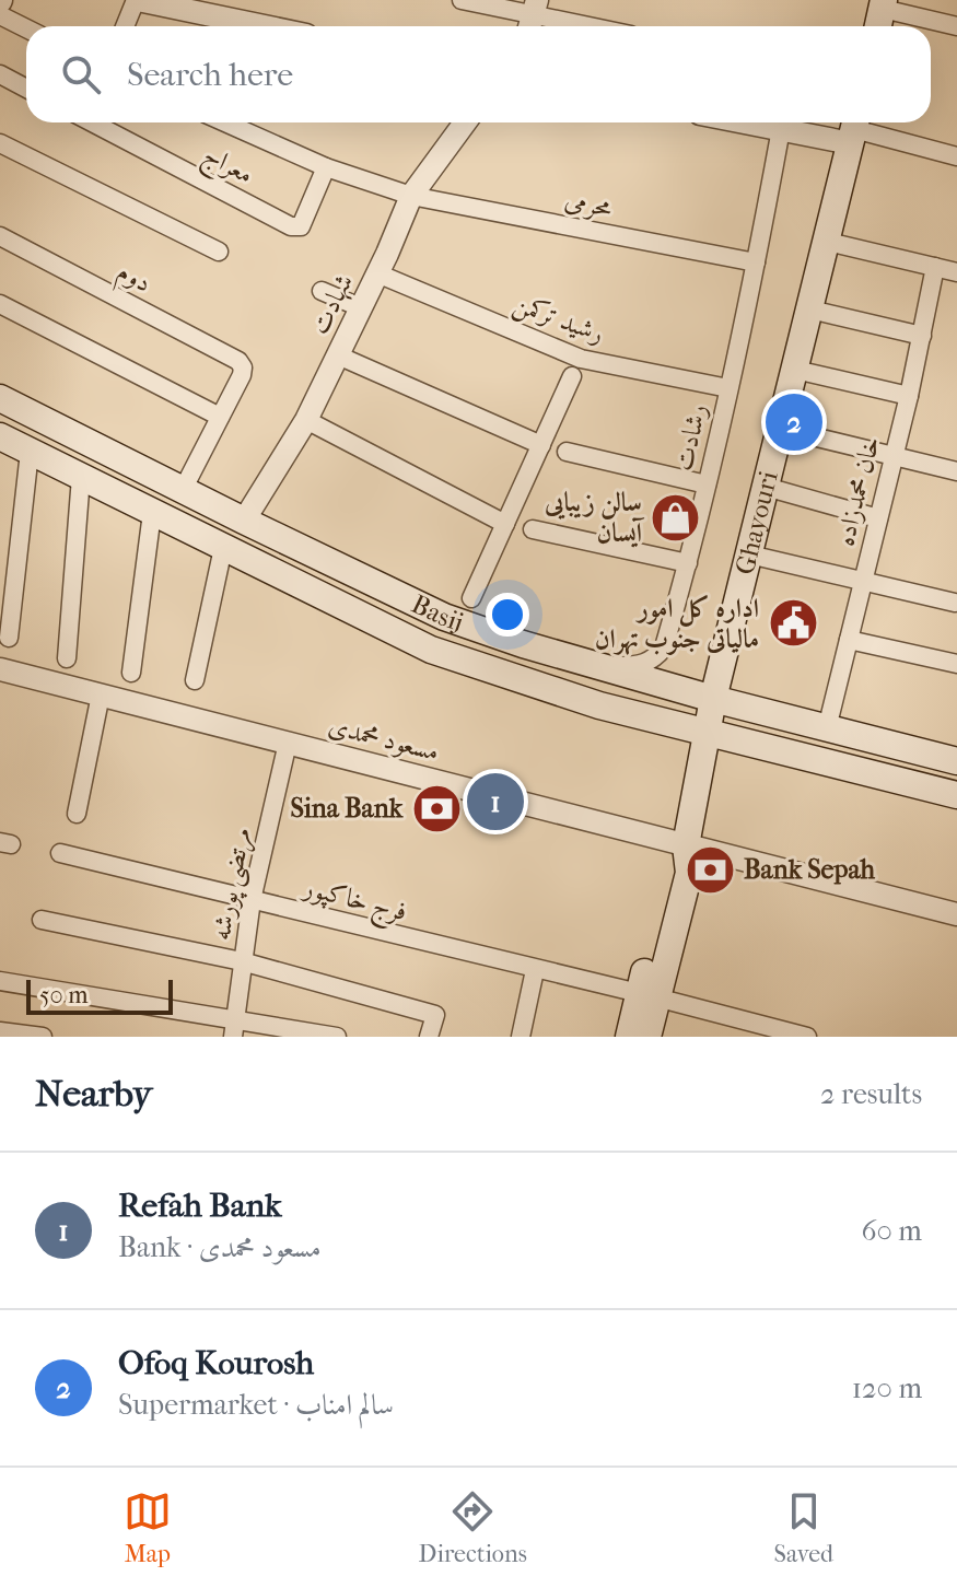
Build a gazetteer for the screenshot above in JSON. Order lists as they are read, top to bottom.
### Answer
{
  "streets": {
    "main road": ["Ghayouri", "Basij"],
    "street": [
      "معراج",
      "محرمی",
      "دوم",
      "شهادت",
      "رشید ترکمن",
      "رشادت",
      "خان محمدزاده",
      "مسعود محمدی",
      "مرتضی پورشه",
      "فرج خاکپور"
    ]
  },
  "crossings": [
    ["معراج", "محرمی"],
    ["محرمی", "شهادت"],
    ["محرمی", "رشادت"],
    ["شهادت", "رشید ترکمن"],
    ["شهادت", "Basij"],
    ["رشید ترکمن", "رشادت"],
    ["رشادت", "Basij"],
    ["خان محمدزاده", "Basij"],
    ["Ghayouri", "Basij"],
    ["Ghayouri", "مسعود محمدی"],
    ["Ghayouri", "فرج خاکپور"],
    ["مسعود محمدی", "مرتضی پورشه"],
    ["مرتضی پورشه", "فرج خاکپور"]
  ],
  "places": {
    "shop": ["سالن زیبایی آیسان"],
    "public building": ["اداره کل امور مالیاتی جنوب تهران"],
    "bank": ["Sina Bank", "Bank Sepah"]
  },
  "scale_bar": "50 m",
  "page": {
    "search": "Search here",
    "pins": ["2", "1"],
    "scale": "50 m",
    "heading": ["Nearby", "2 results"],
    "list": [
      {
        "mark": "1",
        "name": "Refah Bank",
        "note": "Bank · مسعود محمدی",
        "value": "60 m"
      },
      {
        "mark": "2",
        "name": "Ofoq Kourosh",
        "note": "Supermarket · سالم امناب",
        "value": "120 m"
      }
    ],
    "nav": ["Map", "Directions", "Saved"]
  }
}
